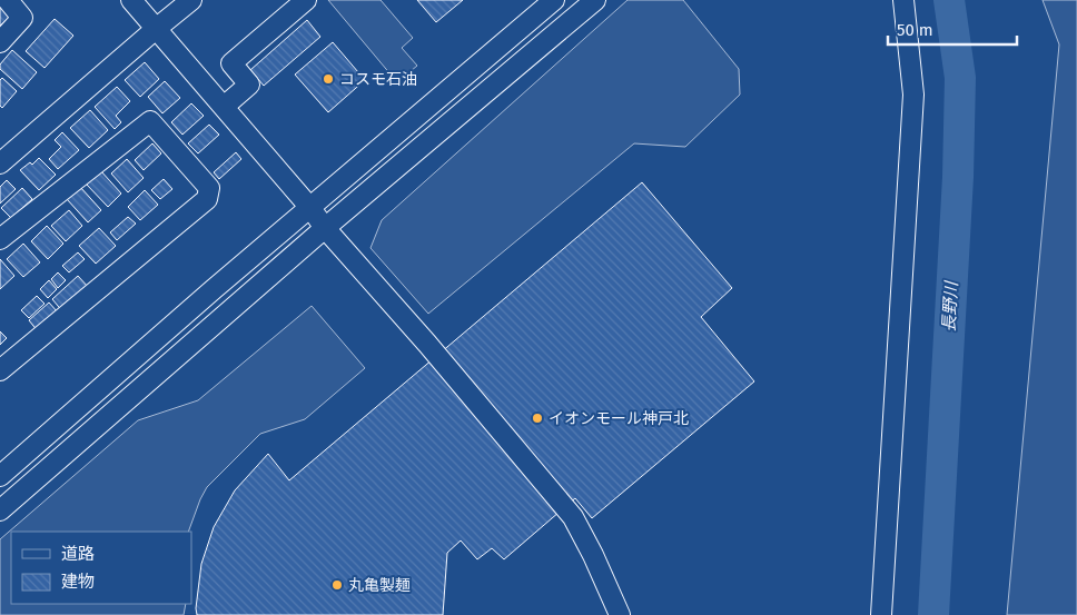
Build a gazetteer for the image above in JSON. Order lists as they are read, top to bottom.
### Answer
{
  "water": ["長野川"],
  "places": ["コスモ石油", "イオンモール神戸北", "丸亀製麺"],
  "legend": ["道路", "建物"],
  "scale_bar": "50 m"
}
